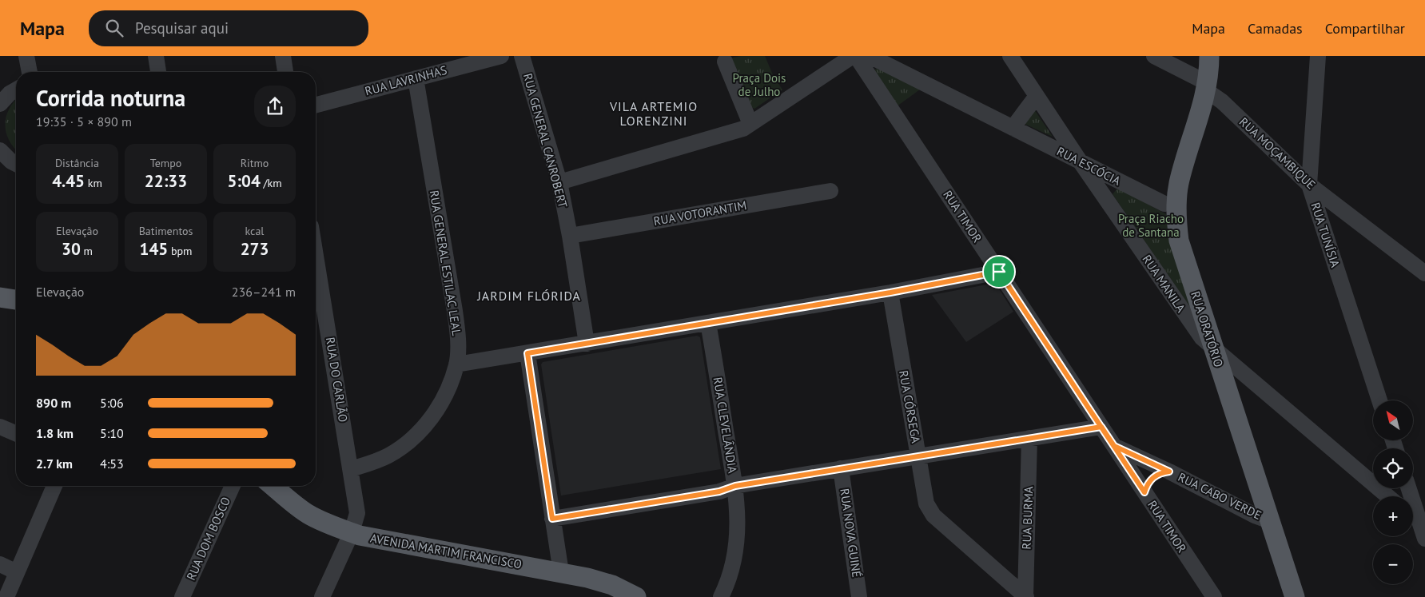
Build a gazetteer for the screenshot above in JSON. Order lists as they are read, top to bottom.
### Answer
{
  "streets": {
    "main road": ["RUA ORATÓRIO", "AVENIDA MARTIM FRANCISCO"],
    "street": [
      "RUA LAVRINHAS",
      "RUA GENERAL CANROBERT",
      "RUA MOÇAMBIQUE",
      "RUA ESCÓCIA",
      "RUA VOTORANTIM",
      "RUA TIMOR",
      "RUA TUNÍSIA",
      "RUA GENERAL ESTILAC LEAL",
      "RUA MANILA",
      "RUA DO CARLÃO",
      "RUA CÓRSEGA",
      "RUA CLEVELÂNDIA",
      "RUA CABO VERDE",
      "RUA BURMA",
      "RUA NOVA GUINÉ",
      "RUA DOM BOSCO"
    ]
  },
  "crossings": [
    ["RUA LAVRINHAS", "RUA GENERAL ESTILAC LEAL"],
    ["RUA GENERAL CANROBERT", "RUA VOTORANTIM"],
    ["RUA MOÇAMBIQUE", "RUA TUNÍSIA"],
    ["RUA MOÇAMBIQUE", "RUA ORATÓRIO"],
    ["RUA ESCÓCIA", "RUA MANILA"],
    ["RUA TIMOR", "RUA CABO VERDE"],
    ["RUA GENERAL ESTILAC LEAL", "RUA DO CARLÃO"],
    ["RUA MANILA", "RUA ORATÓRIO"],
    ["RUA ORATÓRIO", "RUA CABO VERDE"],
    ["RUA DO CARLÃO", "AVENIDA MARTIM FRANCISCO"],
    ["RUA CÓRSEGA", "RUA BURMA"]
  ],
  "districts": ["VILA ARTEMIO LORENZINI", "JARDIM FLÓRIDA"],
  "parks": ["Praça Dois de Julho", "Praça Riacho de Santana"],
  "north": "top left",
  "page": {
    "header": "Mapa",
    "search": "Pesquisar aqui",
    "nav": ["Mapa", "Camadas", "Compartilhar"],
    "heading": ["Corrida noturna", "19:35 · 5 × 890 m"],
    "stats": [
      ["Distância", "4.45 km"],
      ["Tempo", "22:33"],
      ["Ritmo", "5:04 /km"],
      ["Elevação", "30 m"],
      ["Batimentos", "145 bpm"],
      ["kcal", "273"]
    ],
    "chart": ["Elevação", "236–241 m"],
    "list": [
      {
        "name": "890 m",
        "note": "5:06"
      },
      {
        "name": "1.8 km",
        "note": "5:10"
      },
      {
        "name": "2.7 km",
        "note": "4:53"
      }
    ],
    "map_buttons": ["+", "−"]
  }
}
